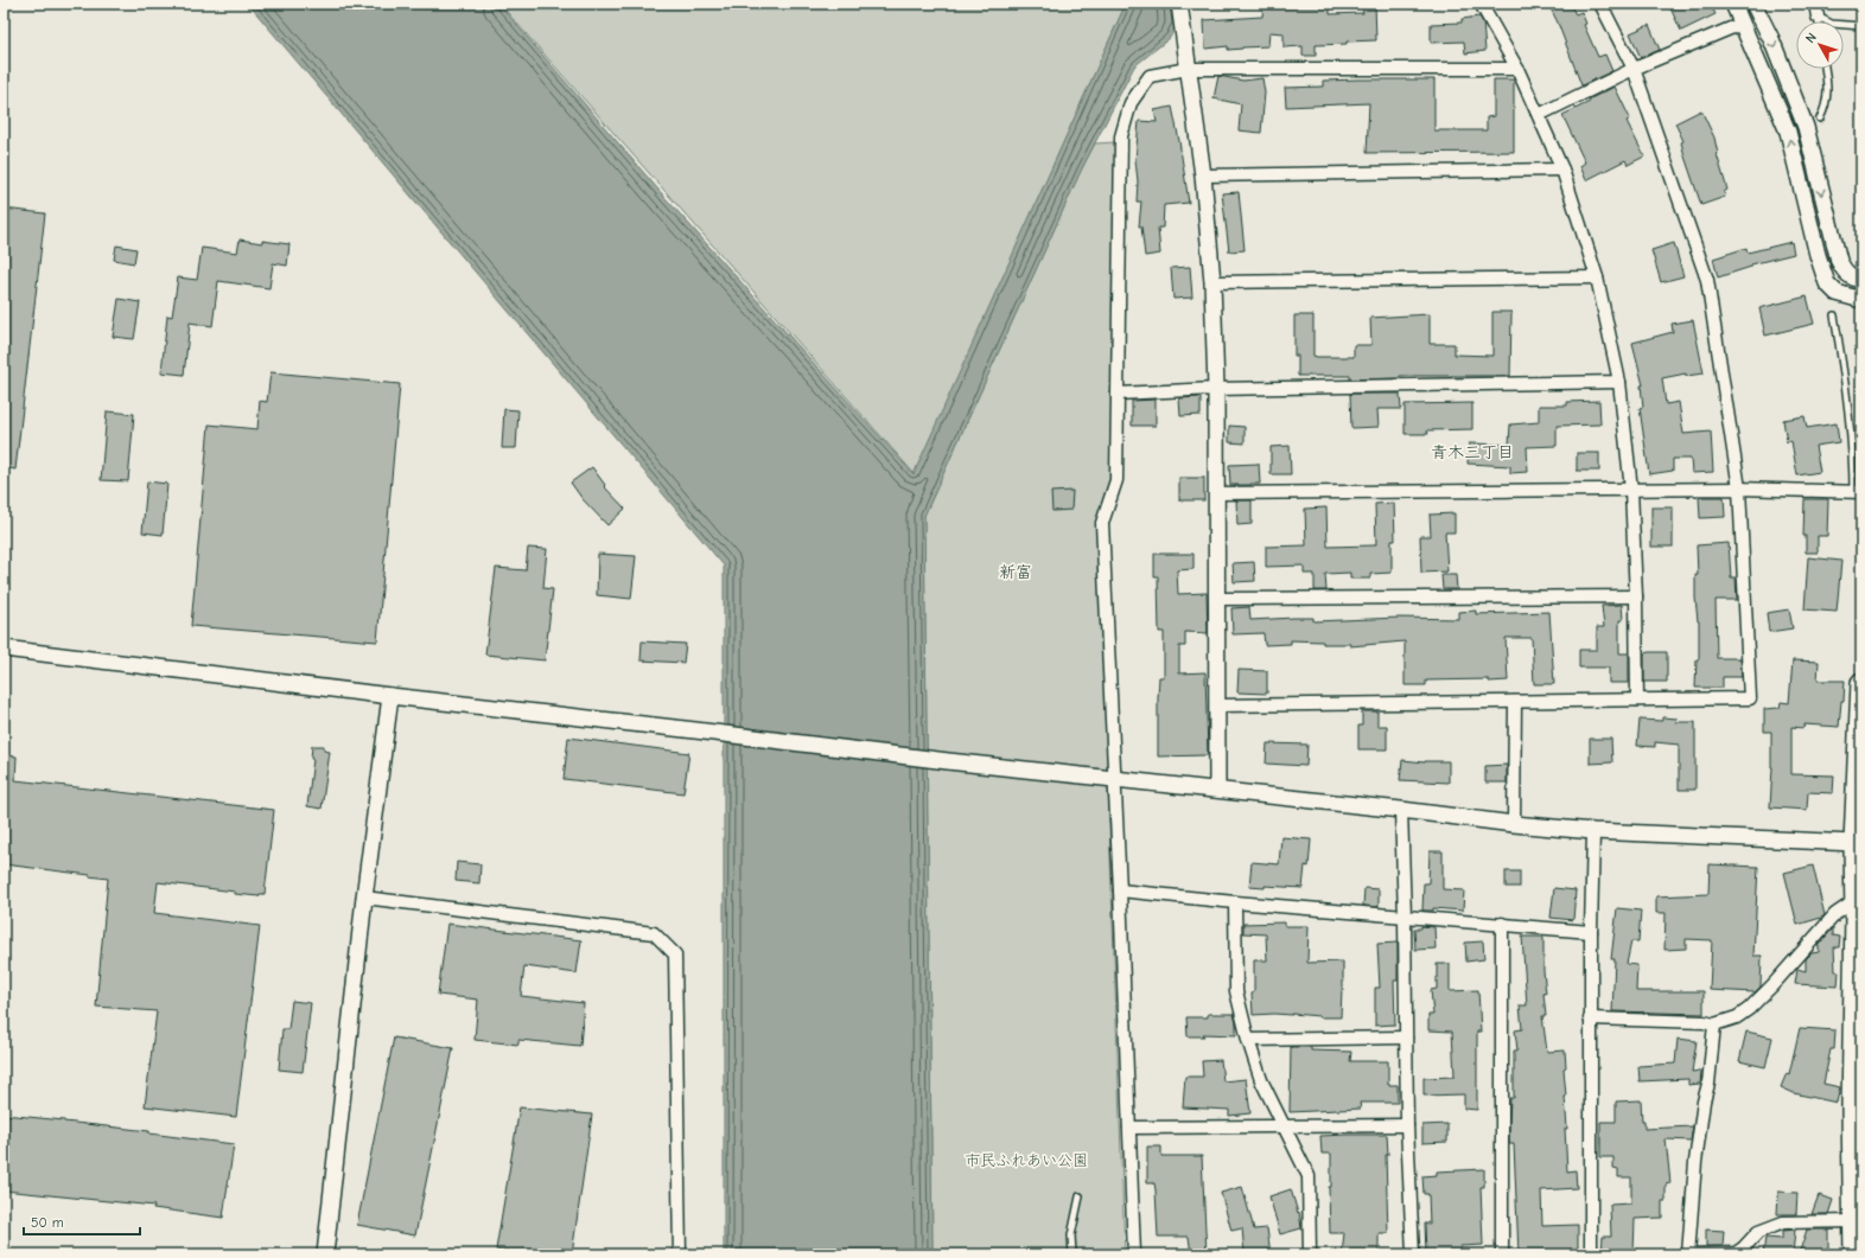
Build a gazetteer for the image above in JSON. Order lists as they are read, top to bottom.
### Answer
{
  "districts": ["青木三丁目", "新富"],
  "parks": ["市民ふれあい公園"],
  "scale_bar": "50 m",
  "north": "top left"
}
